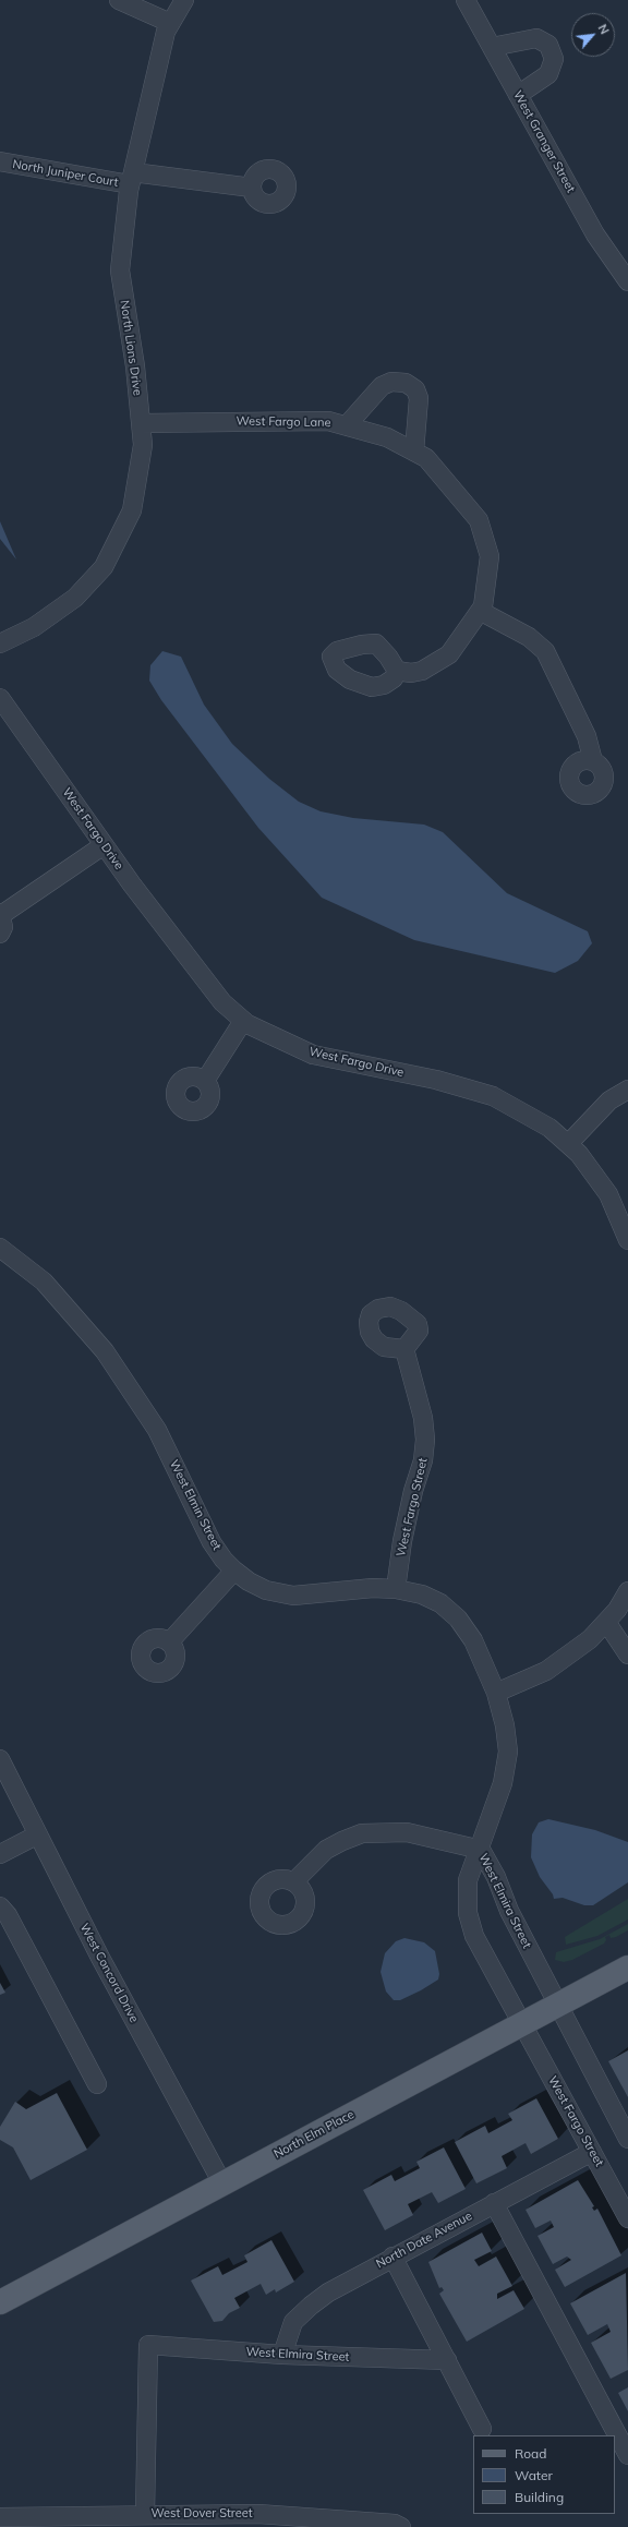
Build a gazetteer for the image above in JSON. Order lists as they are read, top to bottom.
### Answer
{
  "streets": {
    "main road": ["North Elm Place"],
    "street": [
      "West Granger Street",
      "North Juniper Court",
      "North Lions Drive",
      "West Fargo Lane",
      "West Fargo Drive",
      "West Elmin Street",
      "West Fargo Street",
      "West Elmira Street",
      "West Concord Drive",
      "North Date Avenue",
      "West Dover Street"
    ]
  },
  "crossings": [
    ["North Juniper Court", "North Lions Drive"],
    ["North Lions Drive", "West Fargo Lane"],
    ["West Elmin Street", "West Fargo Street"],
    ["West Elmin Street", "West Elmira Street"],
    ["West Fargo Street", "West Elmira Street"],
    ["West Fargo Street", "North Elm Place"],
    ["West Fargo Street", "North Date Avenue"],
    ["West Elmira Street", "North Elm Place"],
    ["West Elmira Street", "North Date Avenue"],
    ["West Elmira Street", "West Dover Street"],
    ["West Concord Drive", "North Elm Place"]
  ],
  "legend": ["Road", "Water", "Building"],
  "north": "top right"
}
